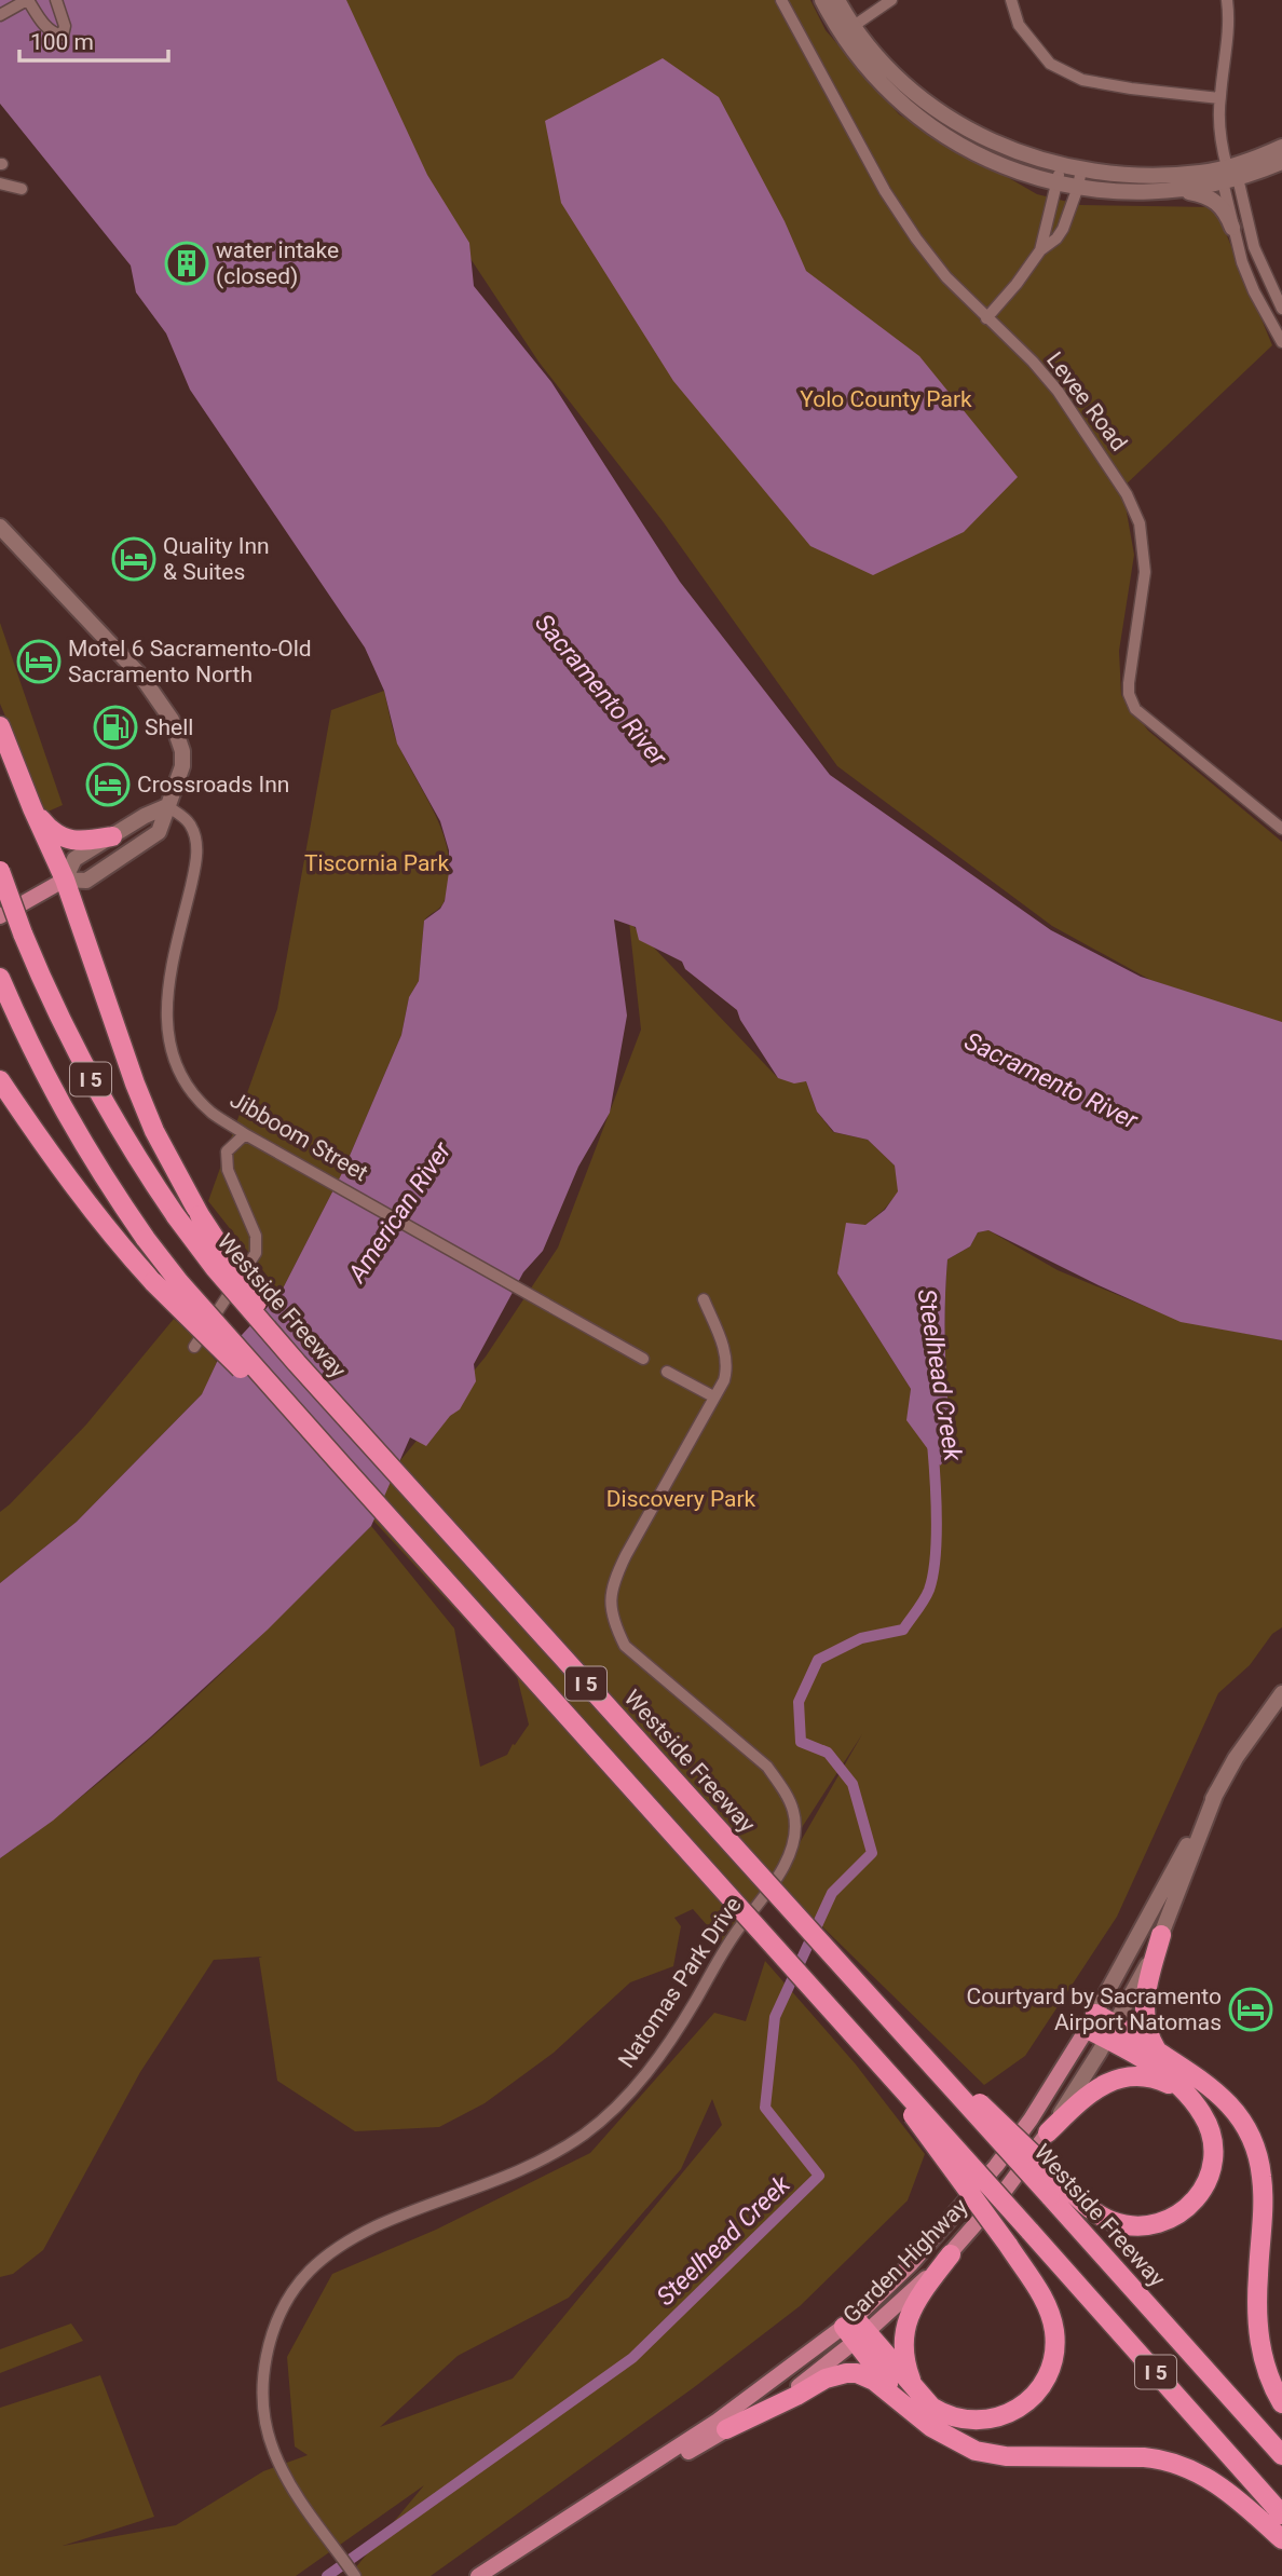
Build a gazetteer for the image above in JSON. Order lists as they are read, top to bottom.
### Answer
{
  "streets": {
    "highway": ["I 5", "Westside Freeway"],
    "main road": ["Garden Highway"],
    "street": ["Levee Road", "Jibboom Street", "Natomas Park Drive"]
  },
  "water": ["Sacramento River", "American River", "Steelhead Creek"],
  "parks": ["Yolo County Park", "Tiscornia Park", "Discovery Park"],
  "places": {
    "building": ["water intake (closed)"],
    "hotel": [
      "Quality Inn & Suites",
      "Motel 6 Sacramento-Old Sacramento North",
      "Crossroads Inn",
      "Courtyard by Sacramento Airport Natomas"
    ],
    "fuel station": ["Shell"]
  },
  "scale_bar": "100 m"
}
